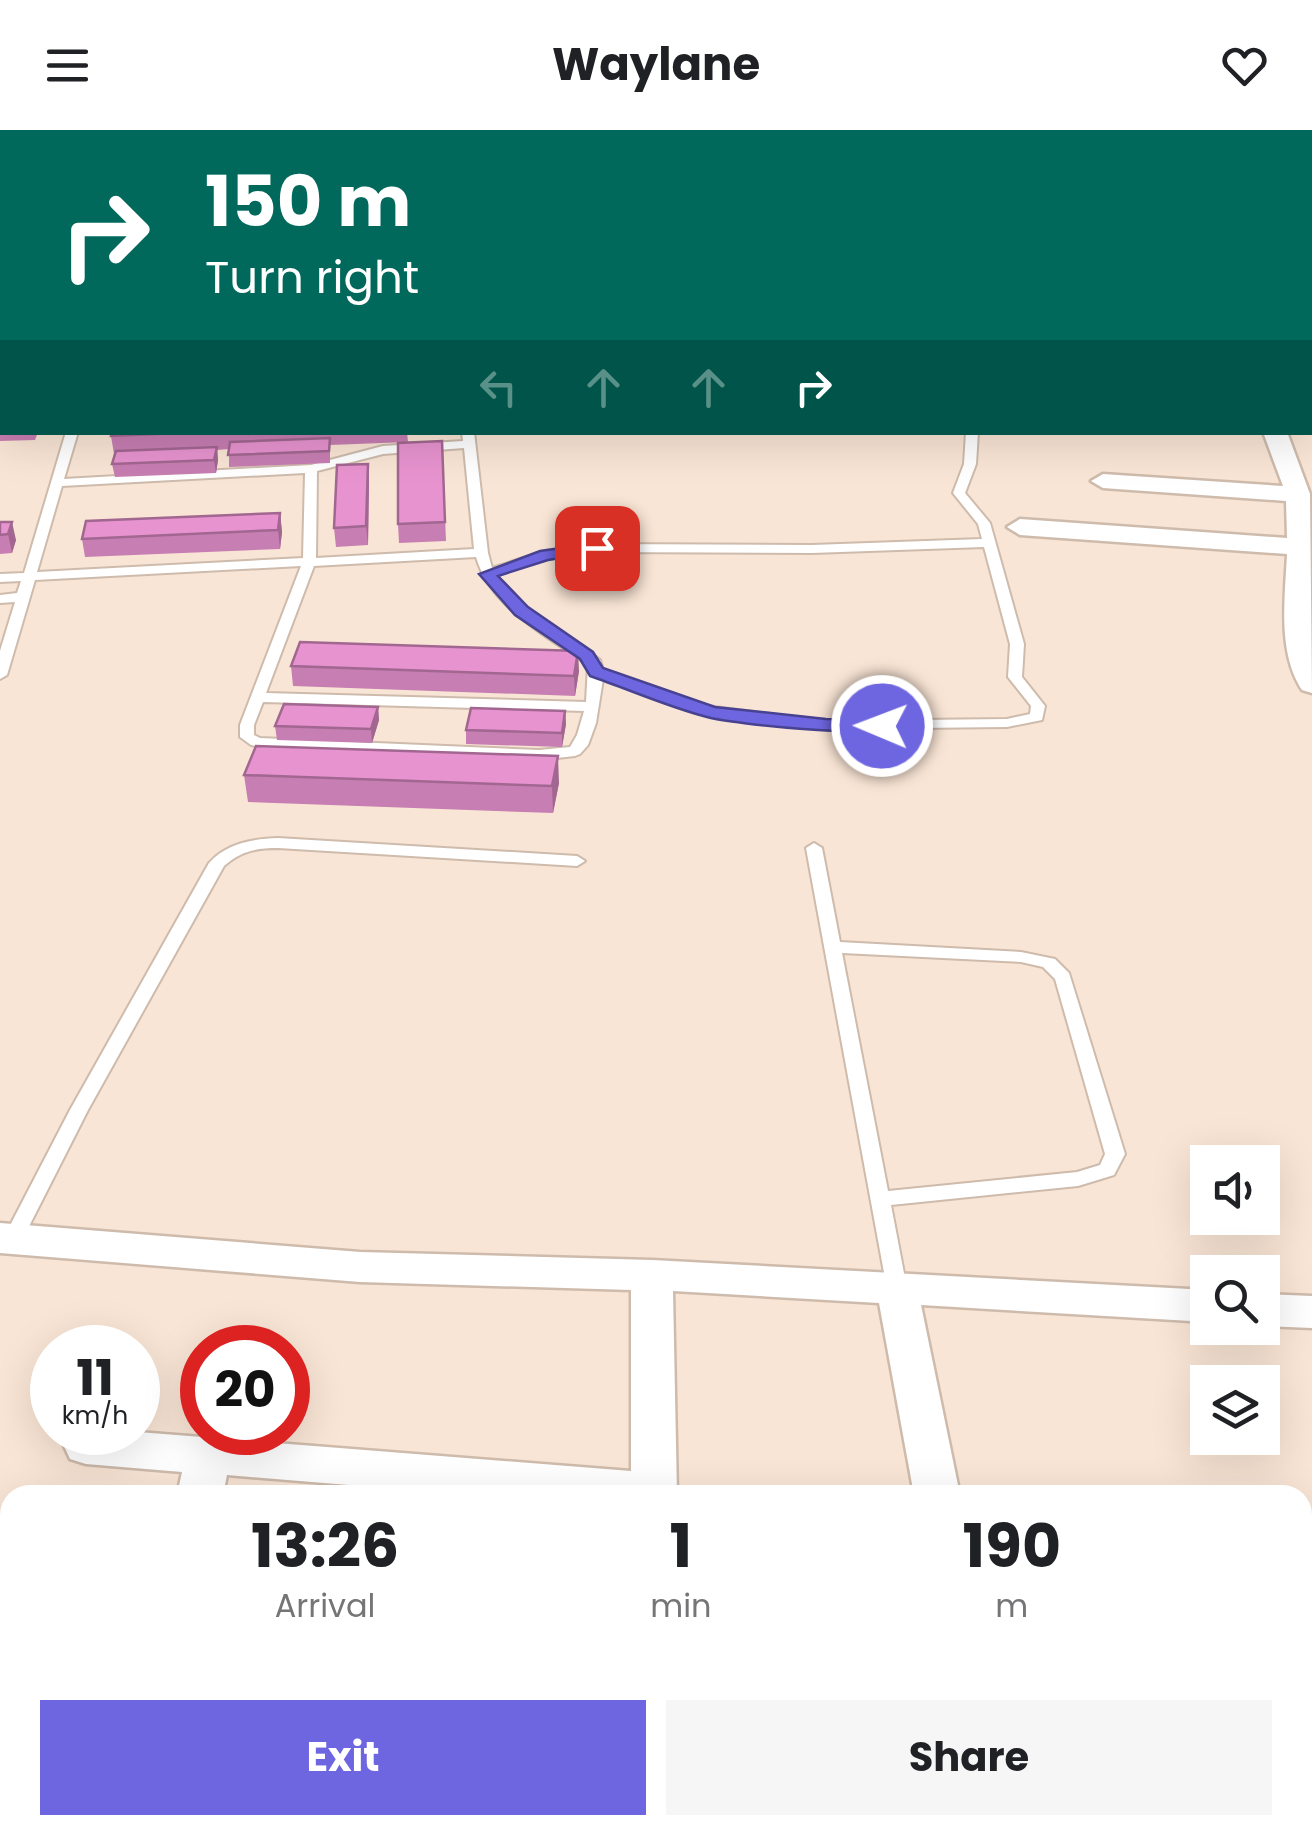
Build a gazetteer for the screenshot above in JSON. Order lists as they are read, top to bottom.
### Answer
{
  "page": {
    "header": "Waylane",
    "turn": ["150 m", "Turn right"],
    "speed": "11 km/h",
    "limit": "20",
    "eta": [
      "13:26",
      "Arrival",
      "1",
      "min",
      "190",
      "m"
    ],
    "buttons": ["Exit", "Share"]
  }
}
